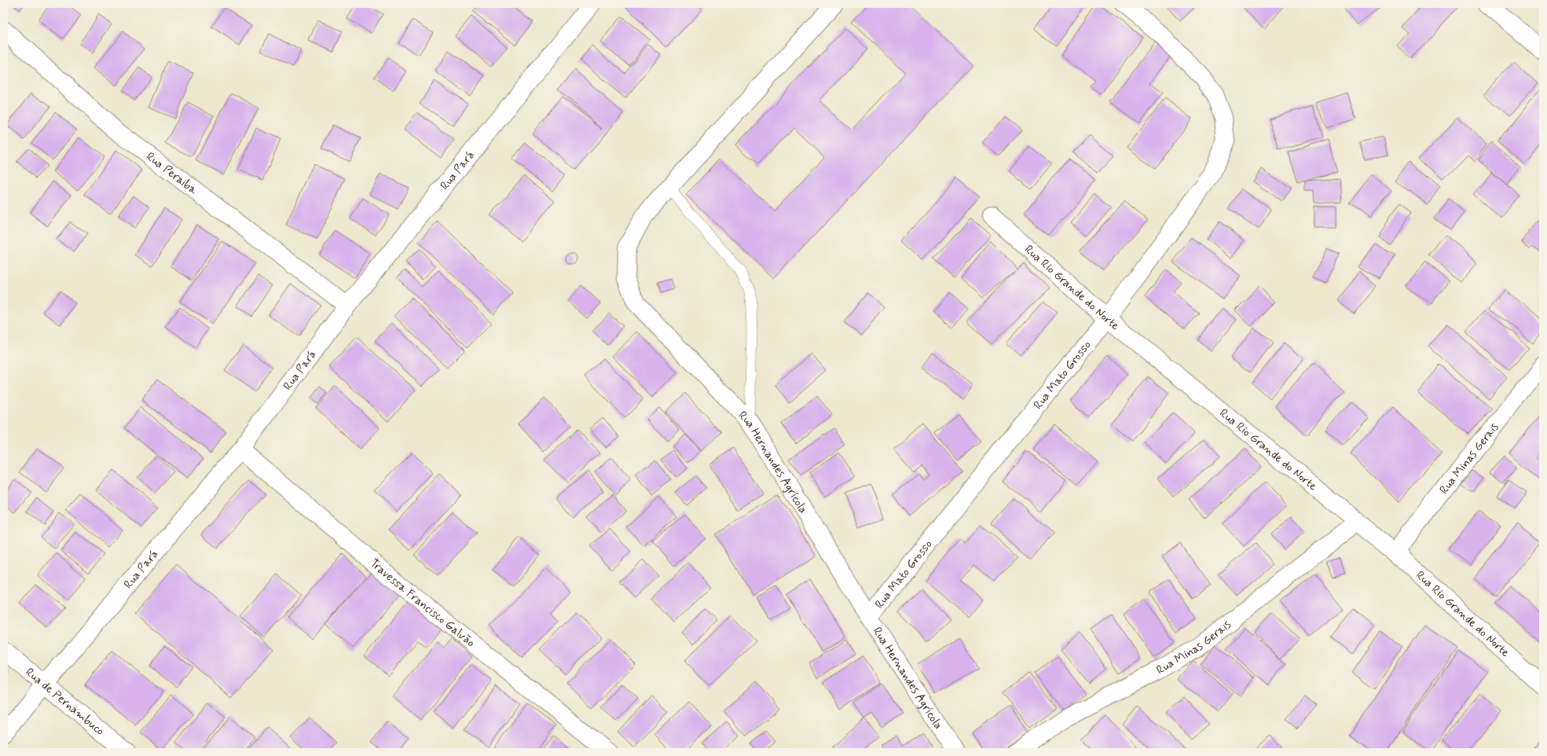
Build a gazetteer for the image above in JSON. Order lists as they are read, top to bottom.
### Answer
{
  "streets": {
    "street": [
      "Rua Pará",
      "Rua Peraiba",
      "Rua Rio Grande do Norte",
      "Rua Mato Grosso",
      "Rua Minas Gerais",
      "Rua Hernandes Agrícola",
      "Travessa Francisco Galvão",
      "Rua de Pernambuco"
    ]
  },
  "crossings": [
    ["Rua Pará", "Rua Peraiba"],
    ["Rua Pará", "Travessa Francisco Galvão"],
    ["Rua Pará", "Rua de Pernambuco"],
    ["Rua Rio Grande do Norte", "Rua Mato Grosso"],
    ["Rua Rio Grande do Norte", "Rua Minas Gerais"],
    ["Rua Mato Grosso", "Rua Hernandes Agrícola"]
  ]
}
